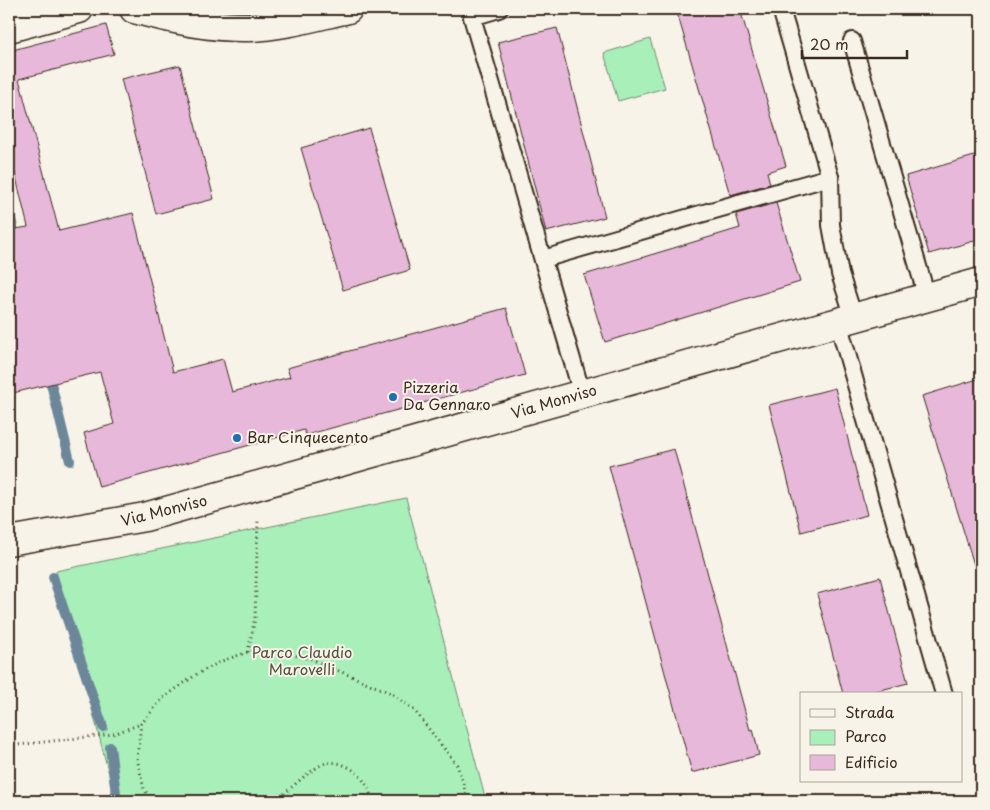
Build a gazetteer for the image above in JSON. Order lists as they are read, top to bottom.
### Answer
{
  "streets": {
    "street": ["Via Monviso"]
  },
  "parks": ["Parco Claudio Marovelli"],
  "places": ["Pizzeria Da Gennaro", "Bar Cinquecento"],
  "legend": ["Strada", "Parco", "Edificio"],
  "scale_bar": "20 m"
}
